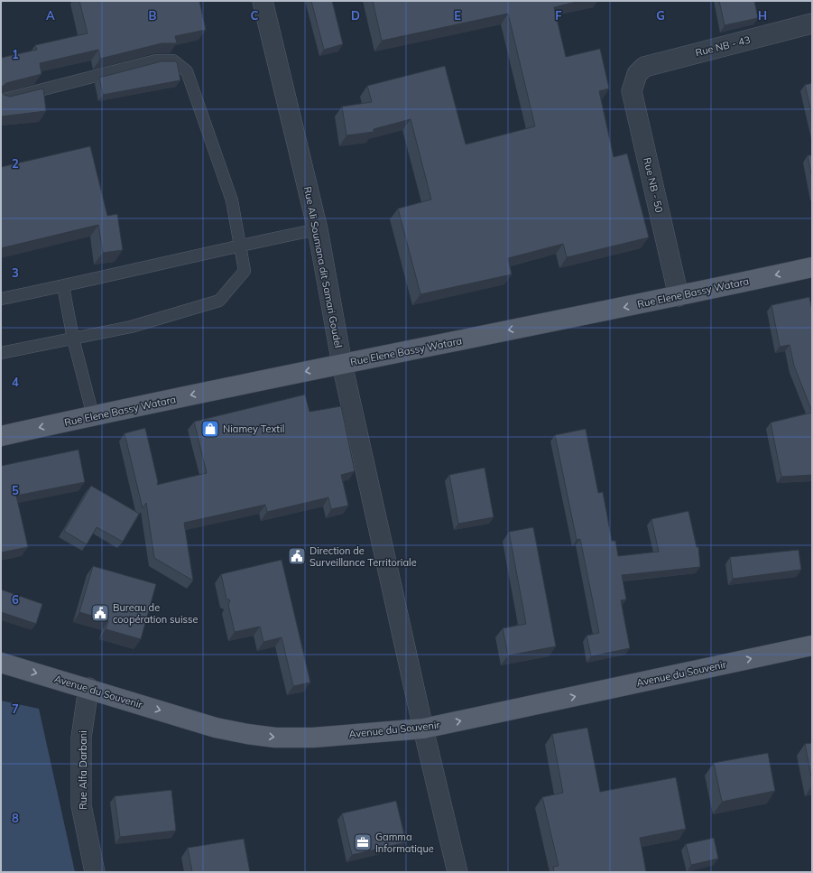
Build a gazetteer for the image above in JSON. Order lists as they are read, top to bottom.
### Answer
{
  "streets": {
    "main road": ["Rue Elene Bassy Watara", "Avenue du Souvenir"],
    "street": [
      "Rue NB - 43",
      "Rue NB - 50",
      "Rue Ali Soumana dit Samari Goudel",
      "Rue Alfa Darbani"
    ]
  },
  "crossings": [
    ["Rue NB - 43", "Rue NB - 50"],
    ["Rue NB - 50", "Rue Elene Bassy Watara"],
    ["Rue Ali Soumana dit Samari Goudel", "Rue Elene Bassy Watara"],
    ["Rue Ali Soumana dit Samari Goudel", "Avenue du Souvenir"],
    ["Avenue du Souvenir", "Rue Alfa Darbani"]
  ],
  "one_way": ["Rue Elene Bassy Watara", "Avenue du Souvenir"],
  "places": {
    "shop": ["Niamey Textil"],
    "public building": ["Direction de Surveillance Territoriale", "Bureau de coopération suisse"],
    "office": ["Gamma Informatique"]
  },
  "grid": {
    "columns": [
      "A",
      "B",
      "C",
      "D",
      "E",
      "F",
      "G",
      "H"
    ],
    "rows": [
      "1",
      "2",
      "3",
      "4",
      "5",
      "6",
      "7",
      "8"
    ]
  }
}
